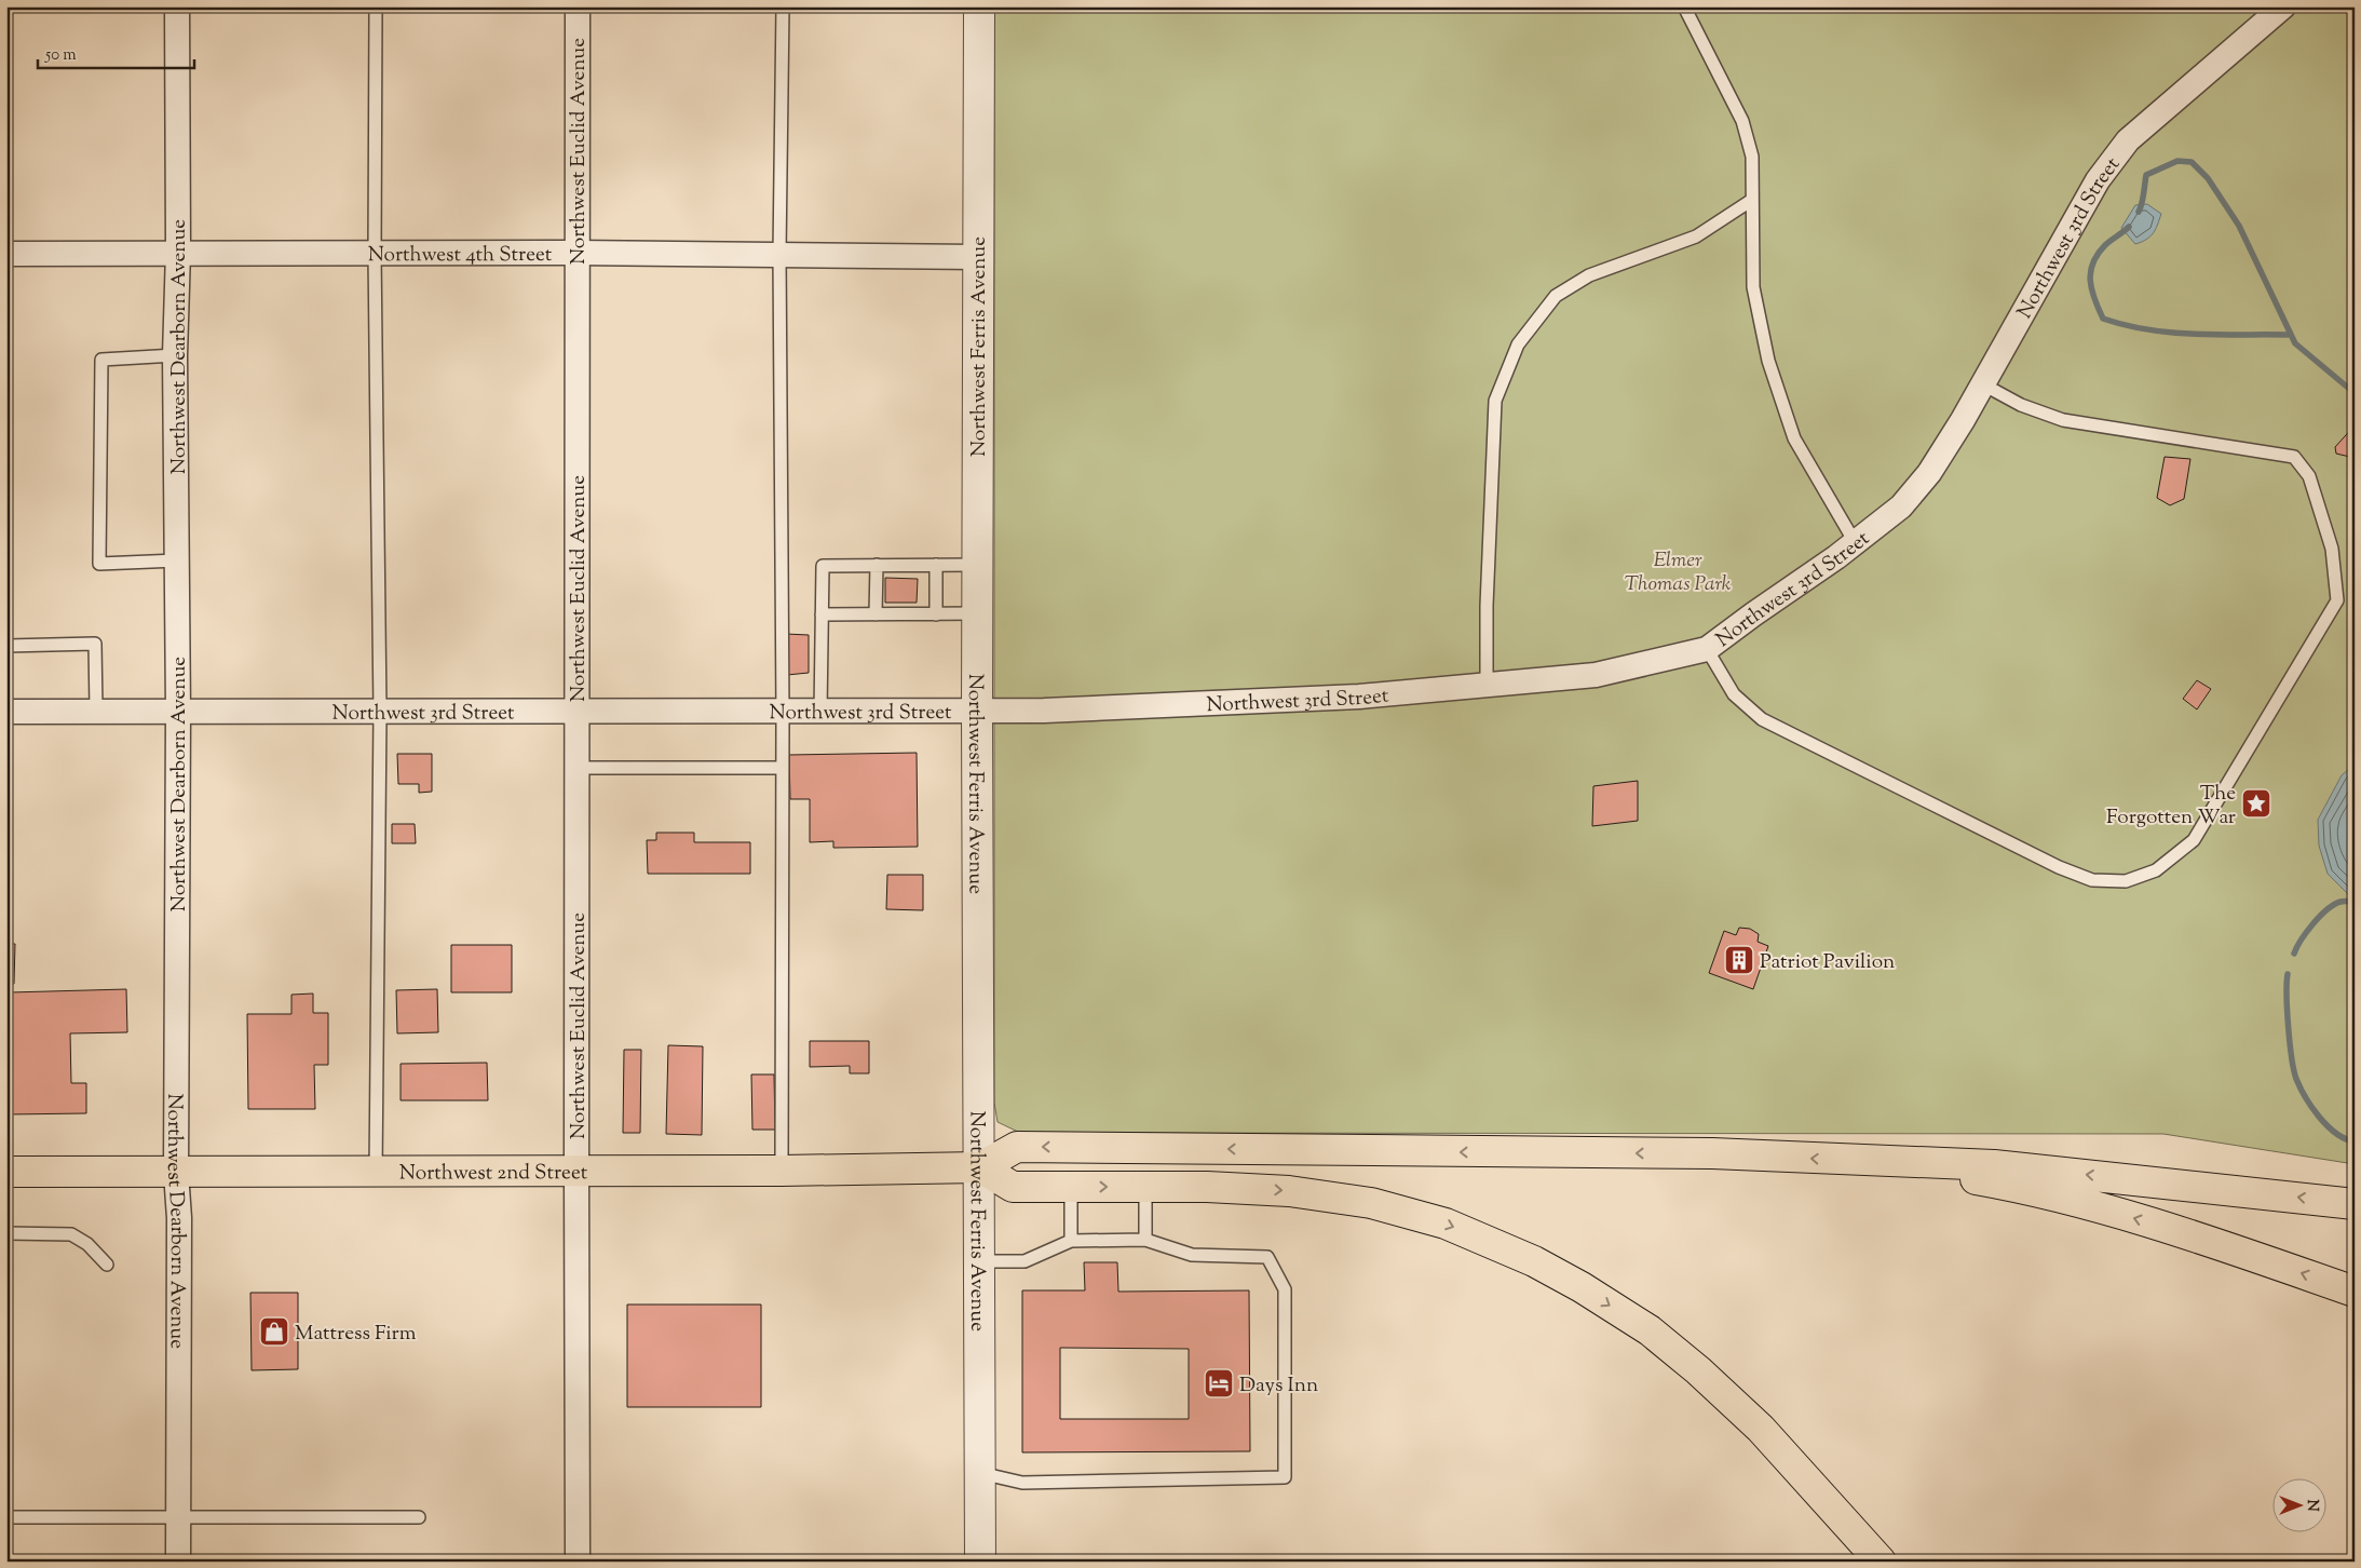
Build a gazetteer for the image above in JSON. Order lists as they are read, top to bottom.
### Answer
{
  "streets": {
    "main road": ["Northwest 2nd Street"],
    "street": [
      "Northwest Euclid Avenue",
      "Northwest 3rd Street",
      "Northwest 4th Street",
      "Northwest Dearborn Avenue",
      "Northwest Ferris Avenue"
    ]
  },
  "crossings": [
    ["Northwest Euclid Avenue", "Northwest 3rd Street"],
    ["Northwest Euclid Avenue", "Northwest 4th Street"],
    ["Northwest Euclid Avenue", "Northwest 2nd Street"],
    ["Northwest 3rd Street", "Northwest Dearborn Avenue"],
    ["Northwest 3rd Street", "Northwest Ferris Avenue"],
    ["Northwest 4th Street", "Northwest Dearborn Avenue"],
    ["Northwest 4th Street", "Northwest Ferris Avenue"],
    ["Northwest Dearborn Avenue", "Northwest 2nd Street"],
    ["Northwest Ferris Avenue", "Northwest 2nd Street"]
  ],
  "parks": ["Elmer Thomas Park"],
  "places": {
    "place": ["The Forgotten War"],
    "building": ["Patriot Pavilion"],
    "shop": ["Mattress Firm"],
    "hotel": ["Days Inn"]
  },
  "scale_bar": "50 m",
  "north": "right"
}
